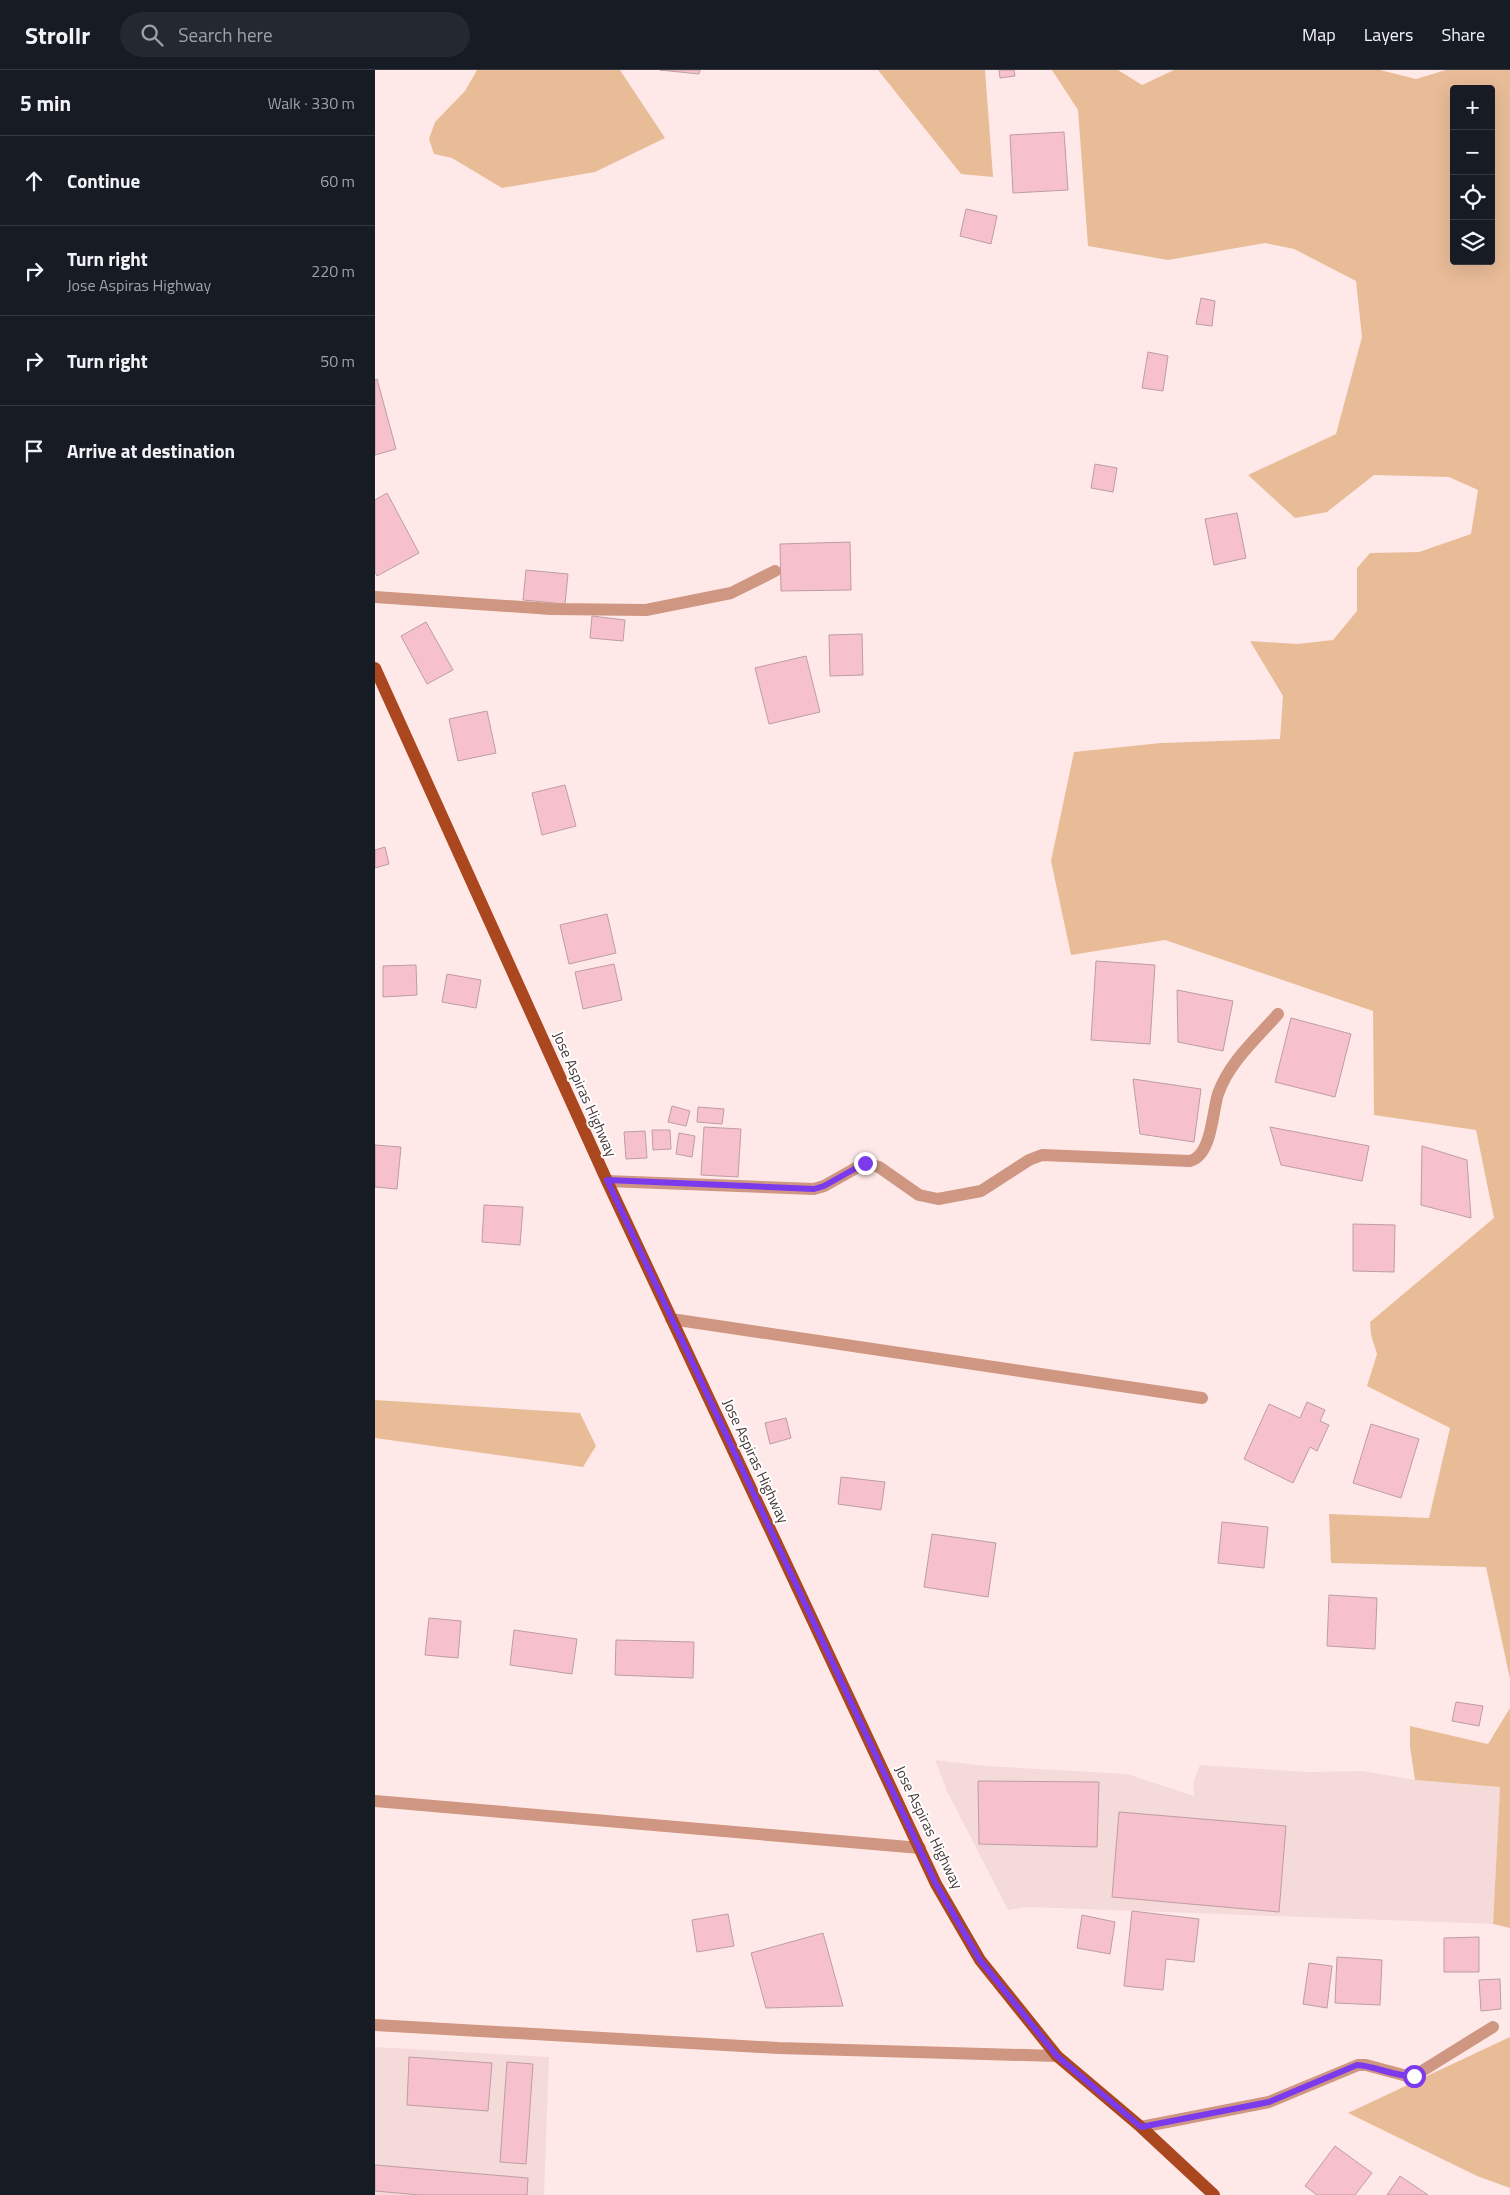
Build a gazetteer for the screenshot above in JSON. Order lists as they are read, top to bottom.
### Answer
{
  "streets": {
    "main road": ["Jose Aspiras Highway"]
  },
  "page": {
    "header": "Strollr",
    "search": "Search here",
    "nav": ["Map", "Layers", "Share"],
    "heading": ["5 min", "Walk · 330 m"],
    "map_buttons": ["+", "−"],
    "list": [
      ["Continue", "60 m"],
      ["Turn right", "Jose Aspiras Highway", "220 m"],
      ["Turn right", "50 m"],
      "Arrive at destination"
    ]
  }
}
